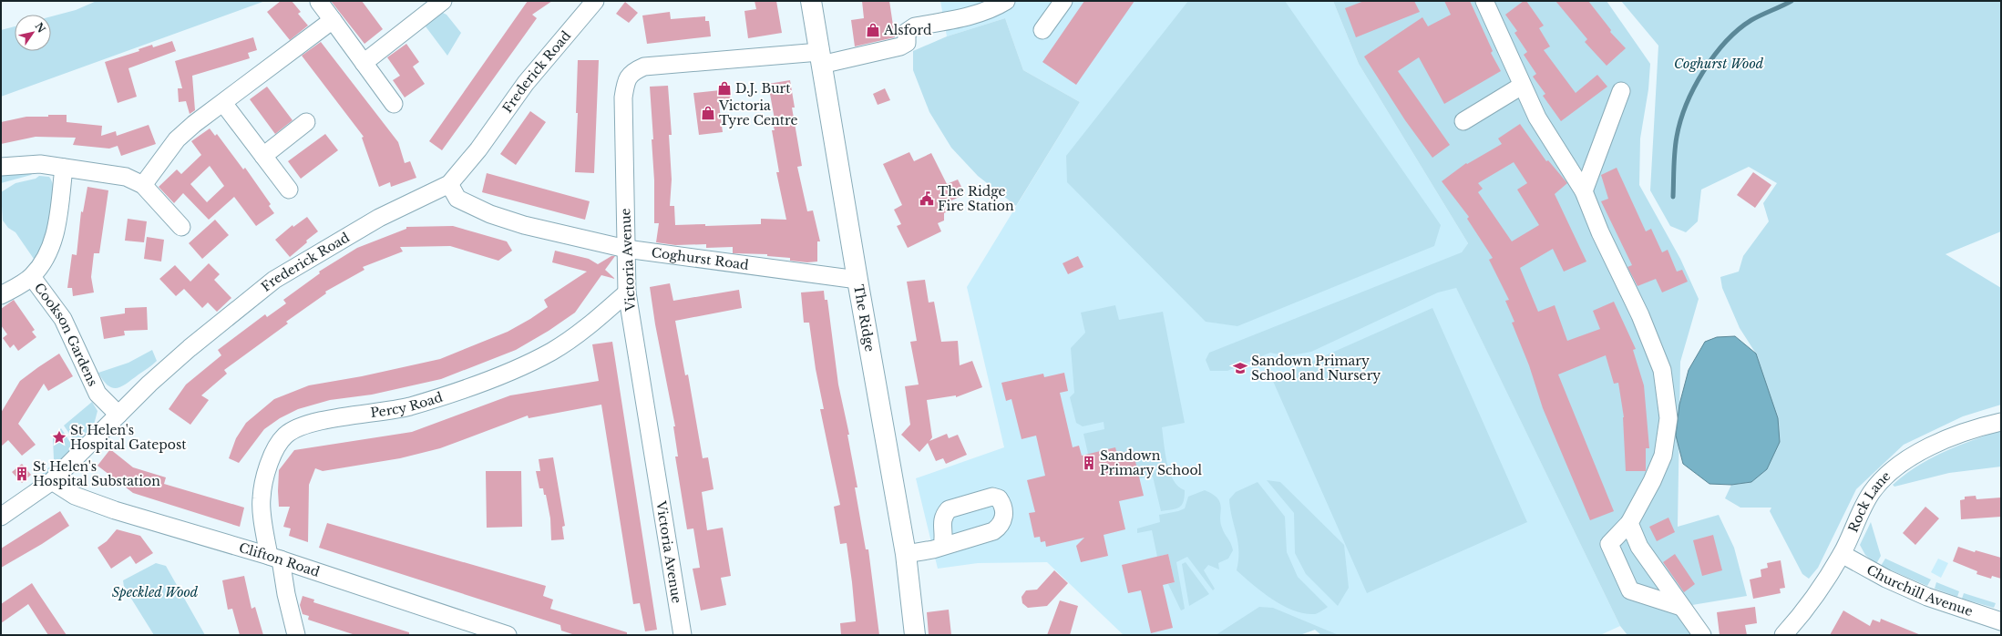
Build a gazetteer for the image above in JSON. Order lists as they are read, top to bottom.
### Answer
{
  "streets": {
    "main road": ["The Ridge"],
    "street": [
      "Frederick Road",
      "Coghurst Road",
      "Victoria Avenue",
      "Cookson Gardens",
      "Percy Road",
      "Rock Lane",
      "Clifton Road",
      "Churchill Avenue"
    ]
  },
  "crossings": [
    ["Frederick Road", "Coghurst Road"],
    ["Frederick Road", "Cookson Gardens"],
    ["Frederick Road", "Clifton Road"],
    ["Coghurst Road", "Victoria Avenue"],
    ["Coghurst Road", "The Ridge"],
    ["Victoria Avenue", "The Ridge"],
    ["Victoria Avenue", "Percy Road"],
    ["Percy Road", "Clifton Road"],
    ["Rock Lane", "Churchill Avenue"]
  ],
  "parks": ["Coghurst Wood", "Speckled Wood"],
  "places": {
    "shop": ["Alsford", "D.J. Burt", "Victoria Tyre Centre"],
    "public building": ["The Ridge Fire Station"],
    "school or university": ["Sandown Primary School and Nursery"],
    "place": ["St Helen's Hospital Gatepost"],
    "building": ["Sandown Primary School", "St Helen's Hospital Substation"]
  },
  "north": "top right"
}
